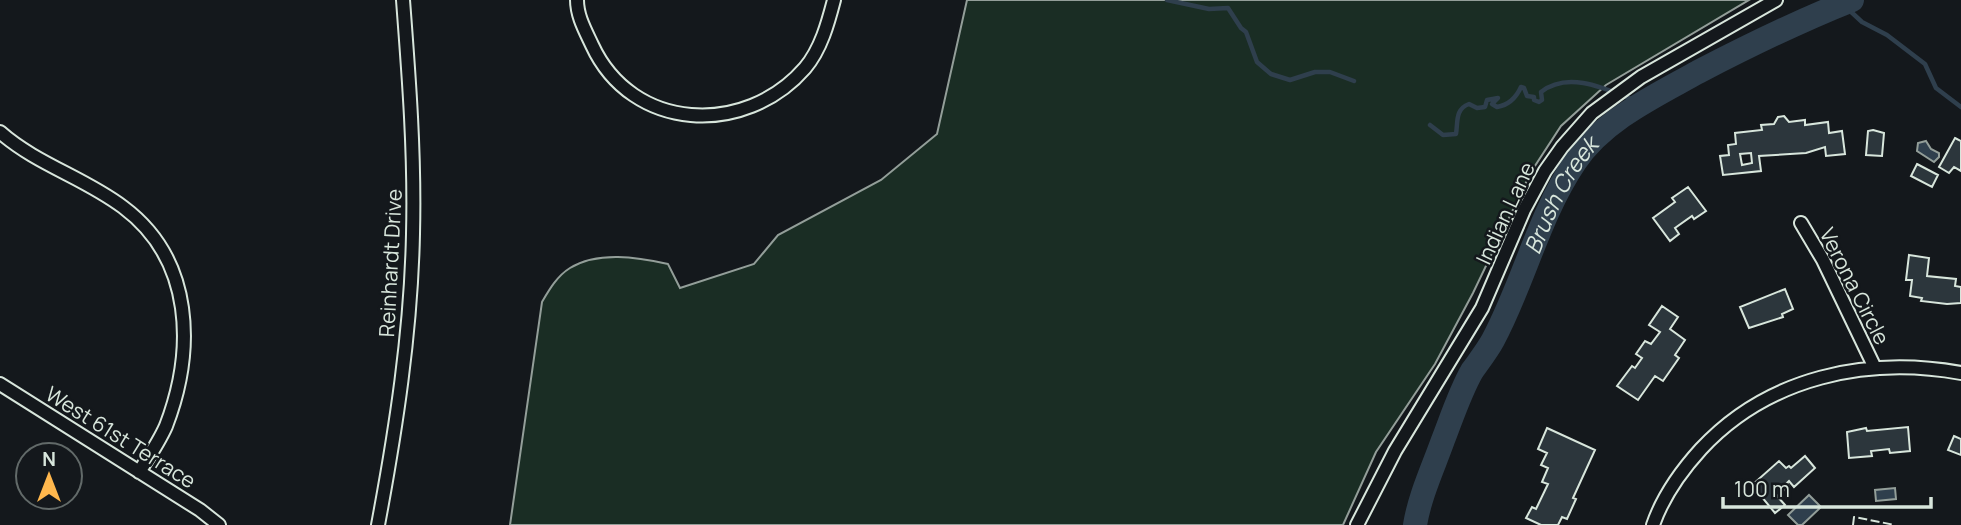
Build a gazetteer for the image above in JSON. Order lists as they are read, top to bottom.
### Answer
{
  "streets": {
    "street": [
      "Indian Lane",
      "Reinhardt Drive",
      "Verona Circle",
      "West 61st Terrace"
    ]
  },
  "water": ["Brush Creek"],
  "scale_bar": "100 m",
  "north": "top"
}
